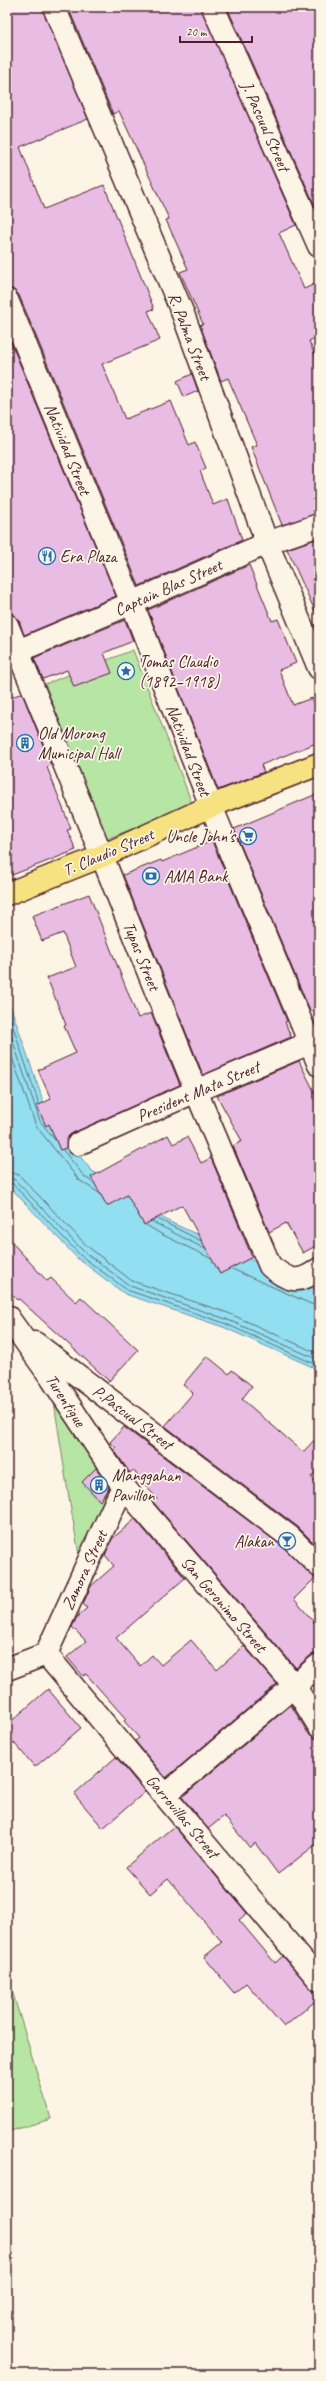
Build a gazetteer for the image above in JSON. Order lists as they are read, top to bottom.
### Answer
{
  "streets": {
    "main road": ["T. Claudio Street"],
    "street": [
      "J. Pascual Street",
      "R. Palma Street",
      "Natividad Street",
      "Captain Blas Street",
      "Tupas Street",
      "President Mata Street",
      "Turentigue",
      "P.Pascual Street",
      "Zamora Street",
      "San Geronimo Street",
      "Garrovillas Street"
    ]
  },
  "crossings": [
    ["R. Palma Street", "Captain Blas Street"],
    ["Natividad Street", "Captain Blas Street"],
    ["Natividad Street", "T. Claudio Street"],
    ["Natividad Street", "President Mata Street"],
    ["Captain Blas Street", "Tupas Street"],
    ["T. Claudio Street", "Tupas Street"],
    ["Tupas Street", "President Mata Street"],
    ["Turentigue", "P.Pascual Street"],
    ["Turentigue", "Zamora Street"],
    ["Turentigue", "San Geronimo Street"],
    ["Zamora Street", "San Geronimo Street"],
    ["Zamora Street", "Garrovillas Street"]
  ],
  "places": {
    "restaurant": ["Era Plaza"],
    "place": ["Tomas Claudio (1892–1918)"],
    "building": ["Old Morong Municipal Hall", "Manggahan Pavillon"],
    "supermarket": ["Uncle John's"],
    "bank": ["AMA Bank"],
    "bar": ["Alakan"]
  },
  "scale_bar": "20 m"
}
